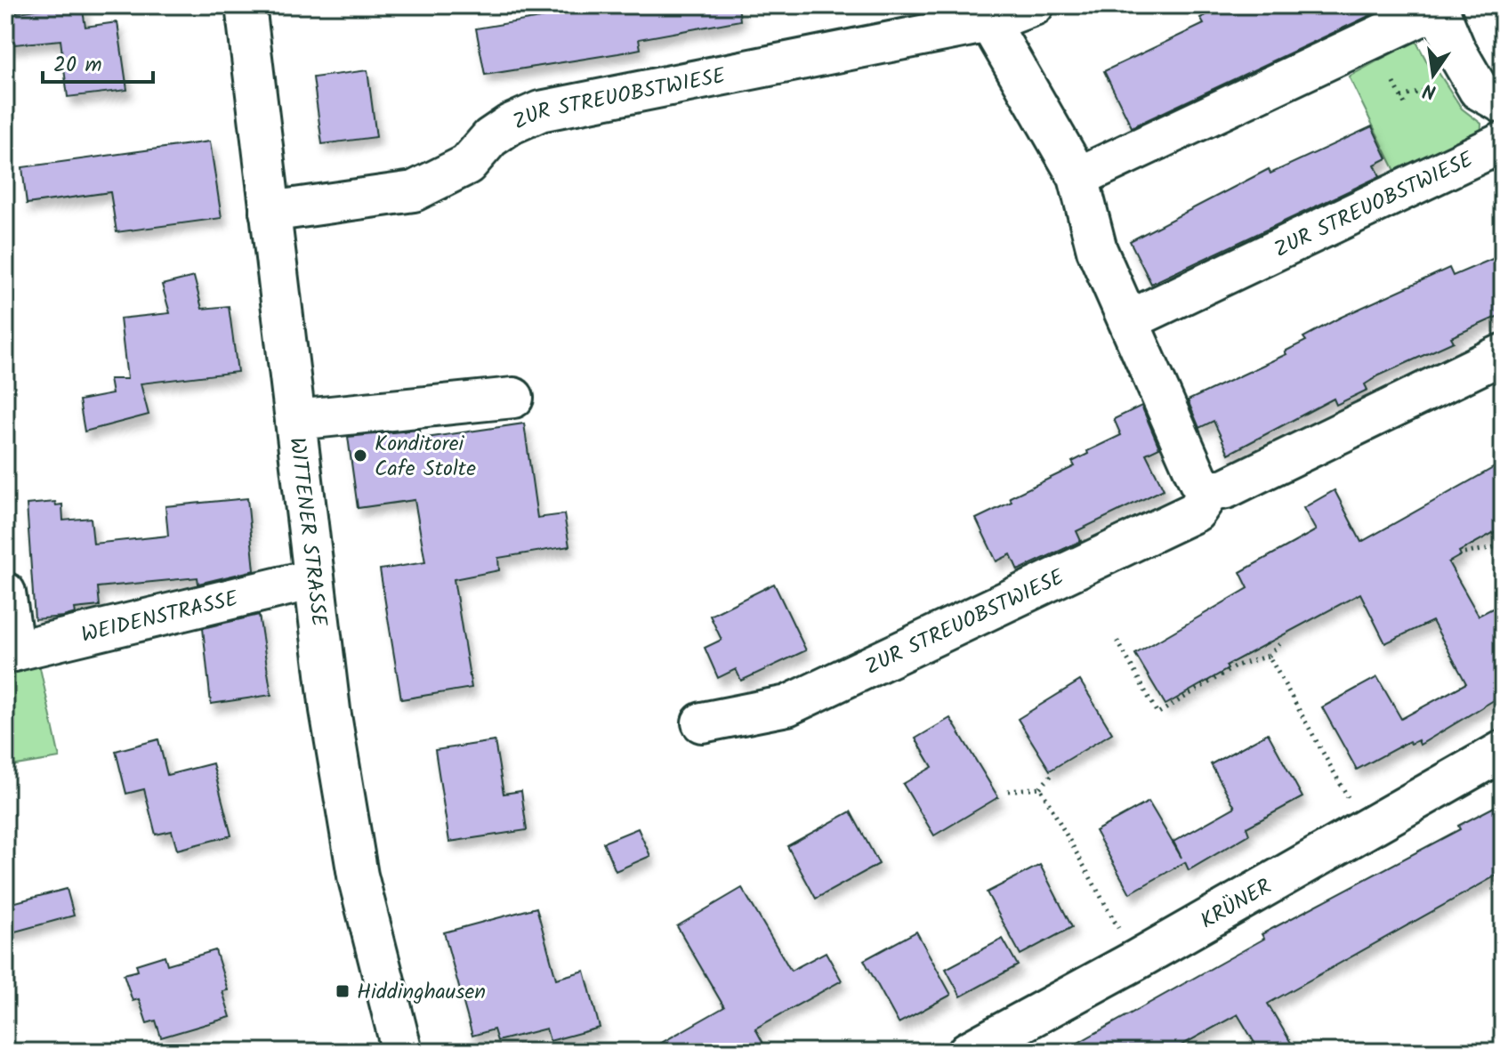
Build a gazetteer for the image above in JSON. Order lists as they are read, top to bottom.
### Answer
{
  "streets": {
    "street": [
      "ZUR STREUOBSTWIESE",
      "WITTENER STRASSE",
      "WEIDENSTRASSE",
      "KRÜNER"
    ]
  },
  "crossings": [
    ["ZUR STREUOBSTWIESE", "WITTENER STRASSE"],
    ["WITTENER STRASSE", "WEIDENSTRASSE"]
  ],
  "places": {
    "other": ["Konditorei Cafe Stolte"],
    "transit": ["Hiddinghausen"]
  },
  "scale_bar": "20 m",
  "north": "bottom"
}
